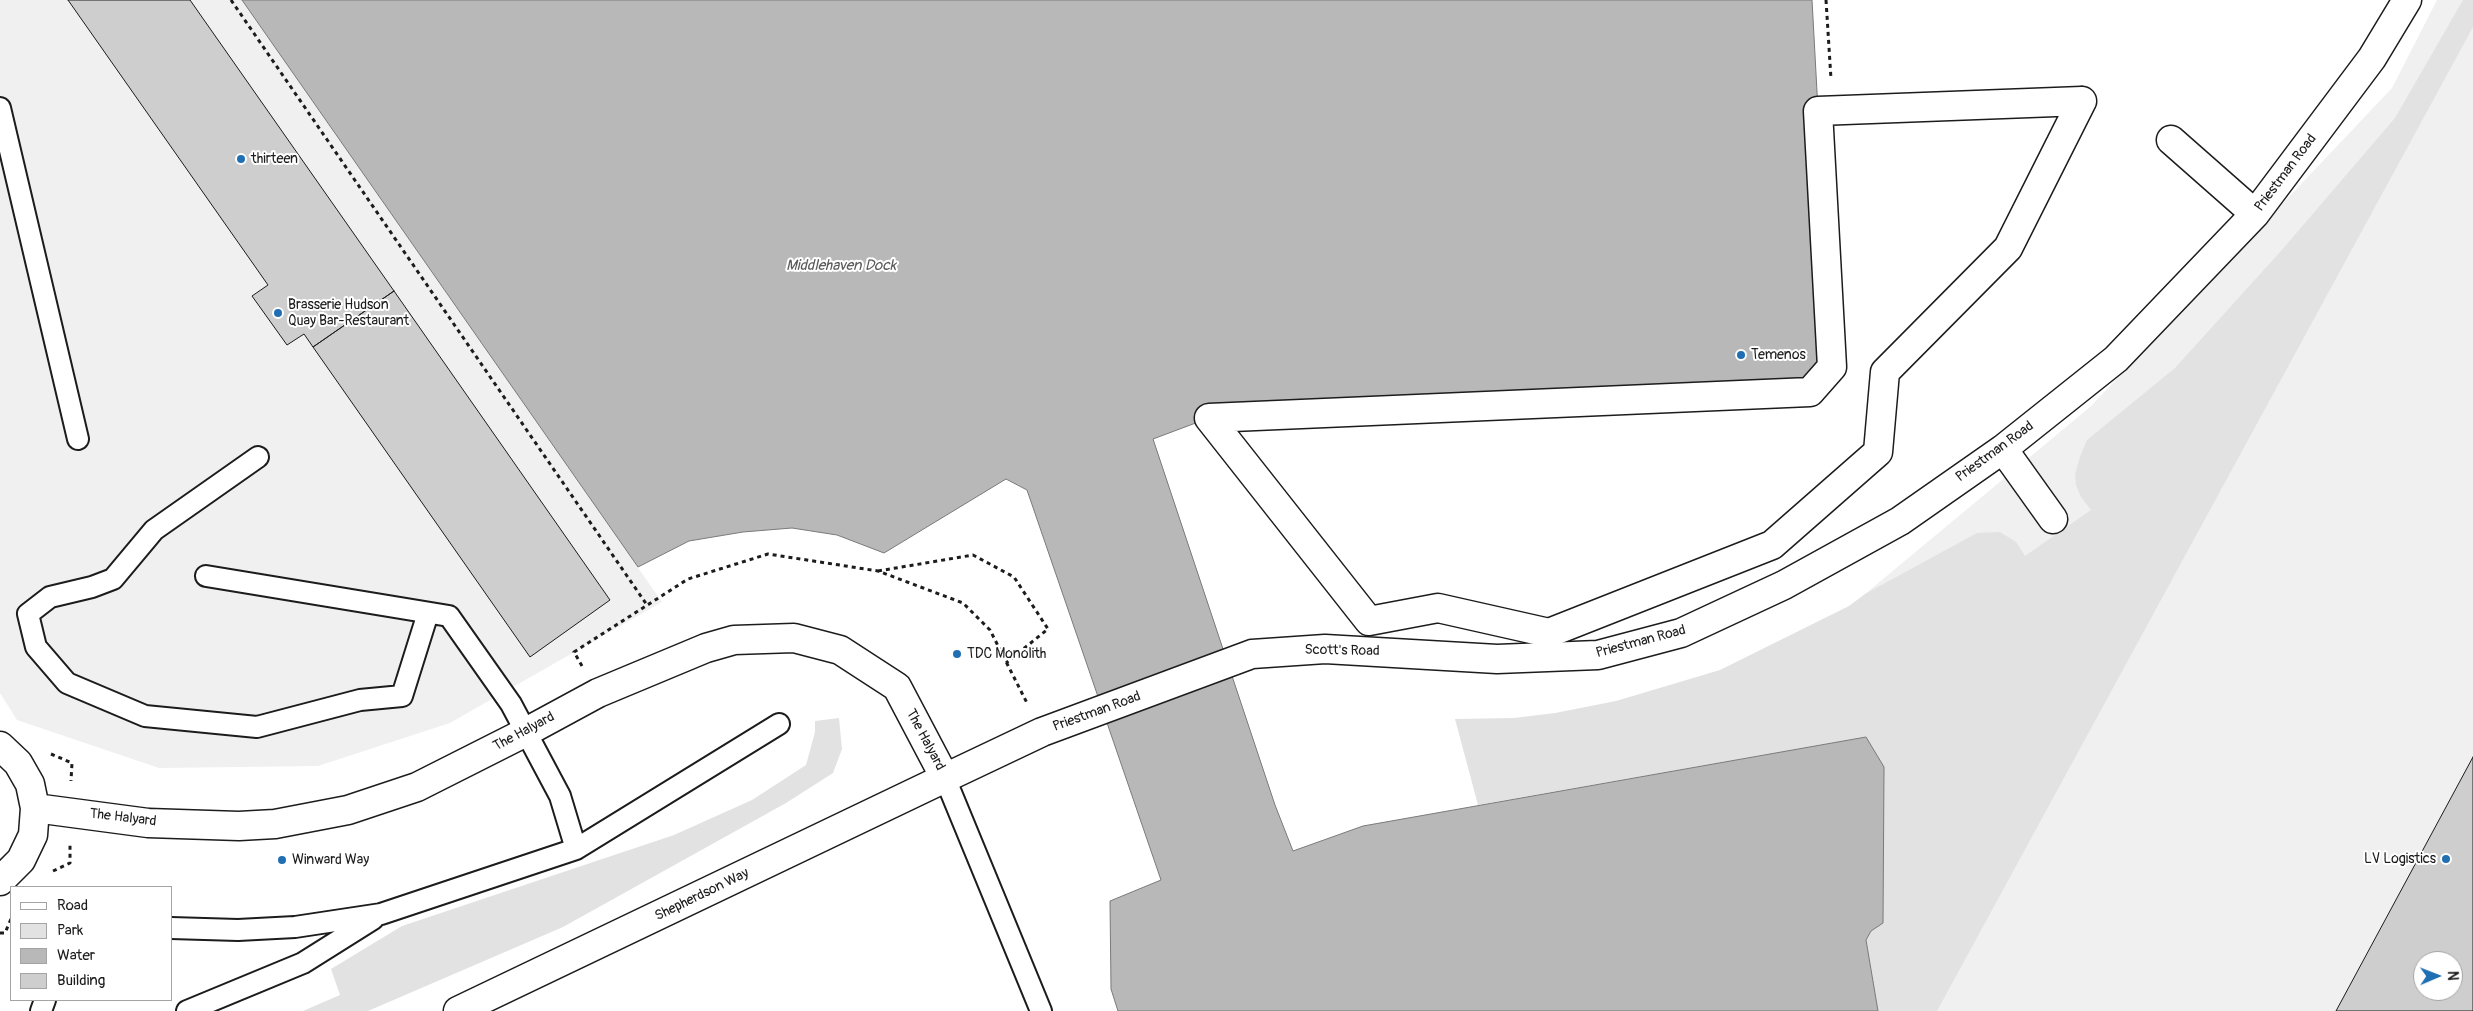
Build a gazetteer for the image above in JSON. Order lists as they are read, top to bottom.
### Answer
{
  "streets": {
    "street": [
      "Priestman Road",
      "Scott's Road",
      "The Halyard",
      "Shepherdson Way"
    ]
  },
  "crossings": [
    ["Priestman Road", "Scott's Road"],
    ["Priestman Road", "The Halyard"],
    ["Priestman Road", "Shepherdson Way"],
    ["The Halyard", "Shepherdson Way"]
  ],
  "water": ["Middlehaven Dock"],
  "places": [
    "thirteen",
    "Brasserie Hudson Quay Bar-Restaurant",
    "Temenos",
    "TDC Monolith",
    "LV Logistics",
    "Winward Way"
  ],
  "legend": [
    "Road",
    "Park",
    "Water",
    "Building"
  ],
  "north": "right"
}
